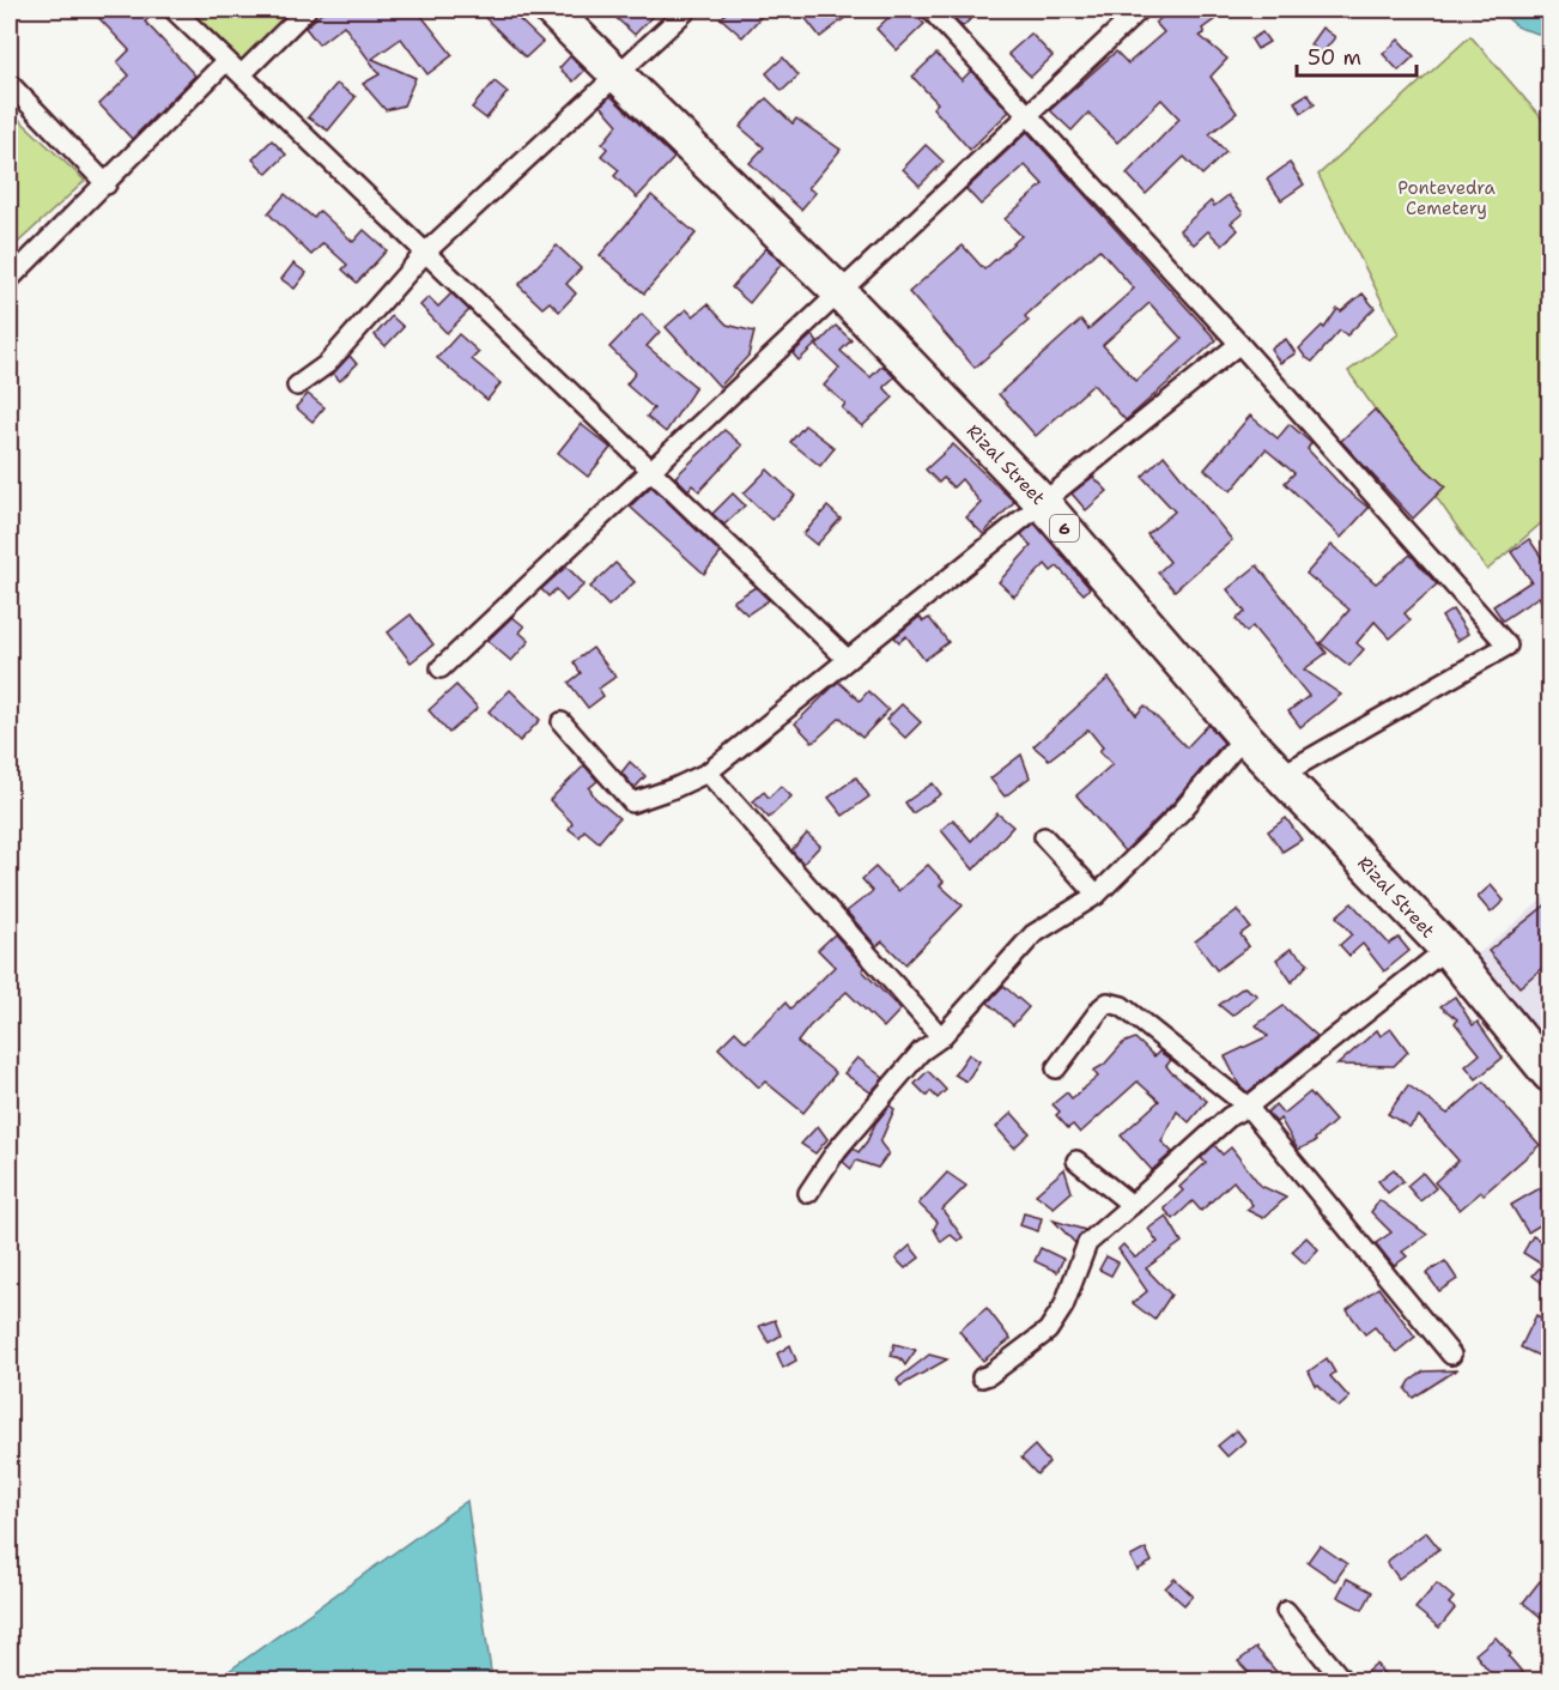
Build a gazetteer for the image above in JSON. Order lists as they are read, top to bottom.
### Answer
{
  "streets": {
    "highway": ["Rizal Street", "6"]
  },
  "parks": ["Pontevedra Cemetery"],
  "scale_bar": "50 m"
}
